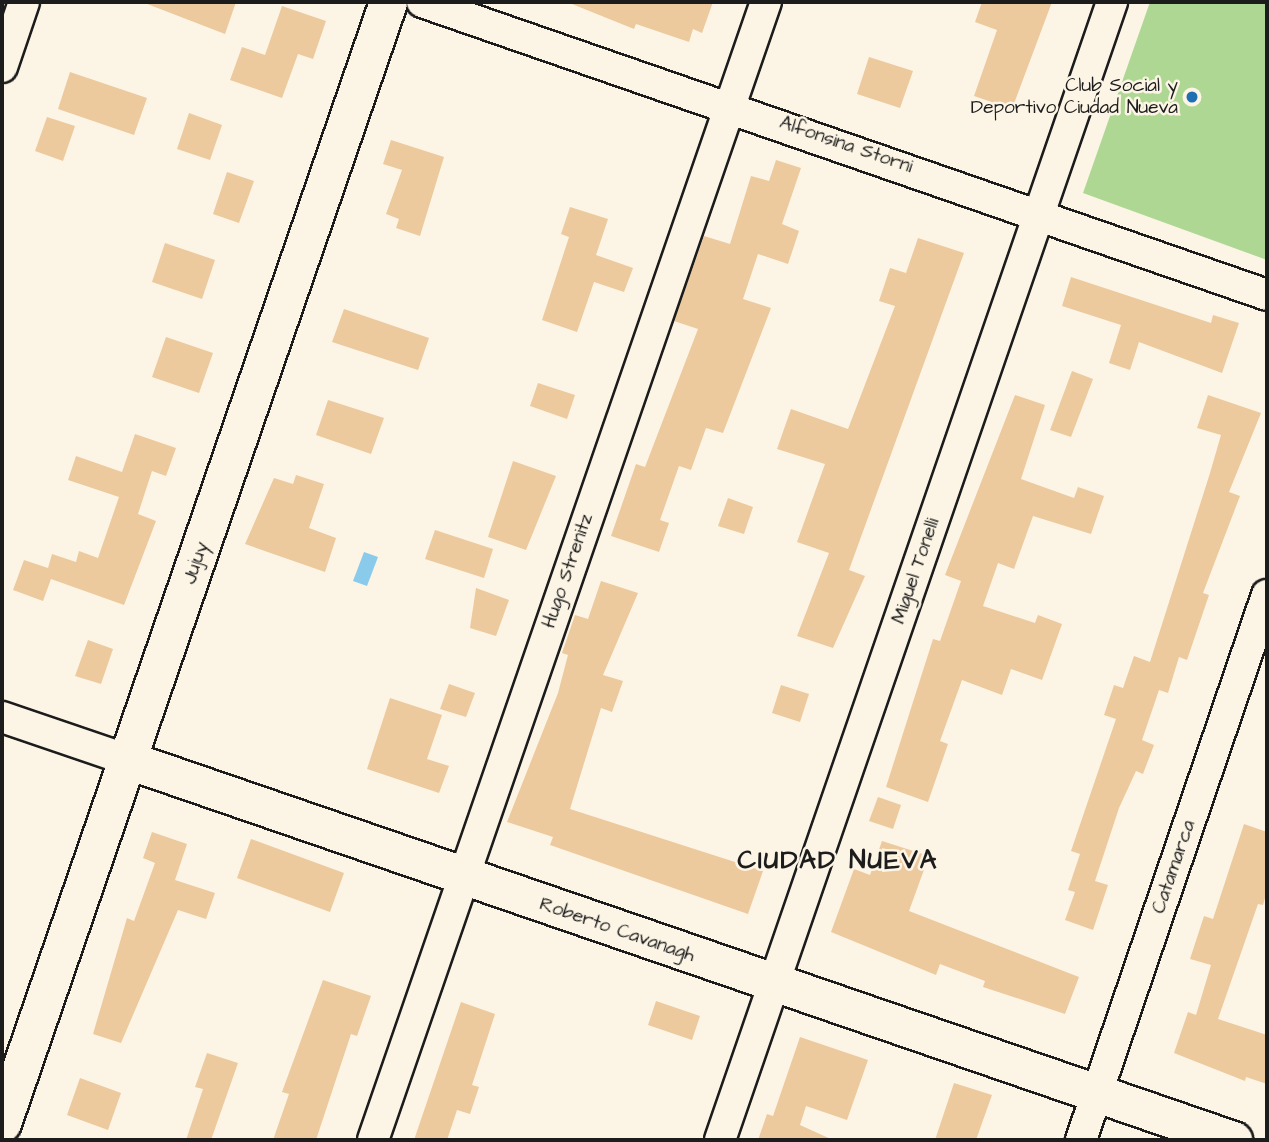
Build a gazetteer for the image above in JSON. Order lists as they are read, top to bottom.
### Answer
{
  "streets": {
    "main road": ["Jujuy", "Roberto Cavanagh"],
    "street": [
      "Alfonsina Storni",
      "Hugo Strenitz",
      "Miguel Tonelli",
      "Catamarca"
    ]
  },
  "crossings": [
    ["Alfonsina Storni", "Hugo Strenitz"],
    ["Alfonsina Storni", "Miguel Tonelli"],
    ["Jujuy", "Roberto Cavanagh"],
    ["Hugo Strenitz", "Roberto Cavanagh"],
    ["Miguel Tonelli", "Roberto Cavanagh"],
    ["Catamarca", "Roberto Cavanagh"]
  ],
  "districts": ["CIUDAD NUEVA"],
  "places": ["Club Social y Deportivo Ciudad Nueva"]
}
